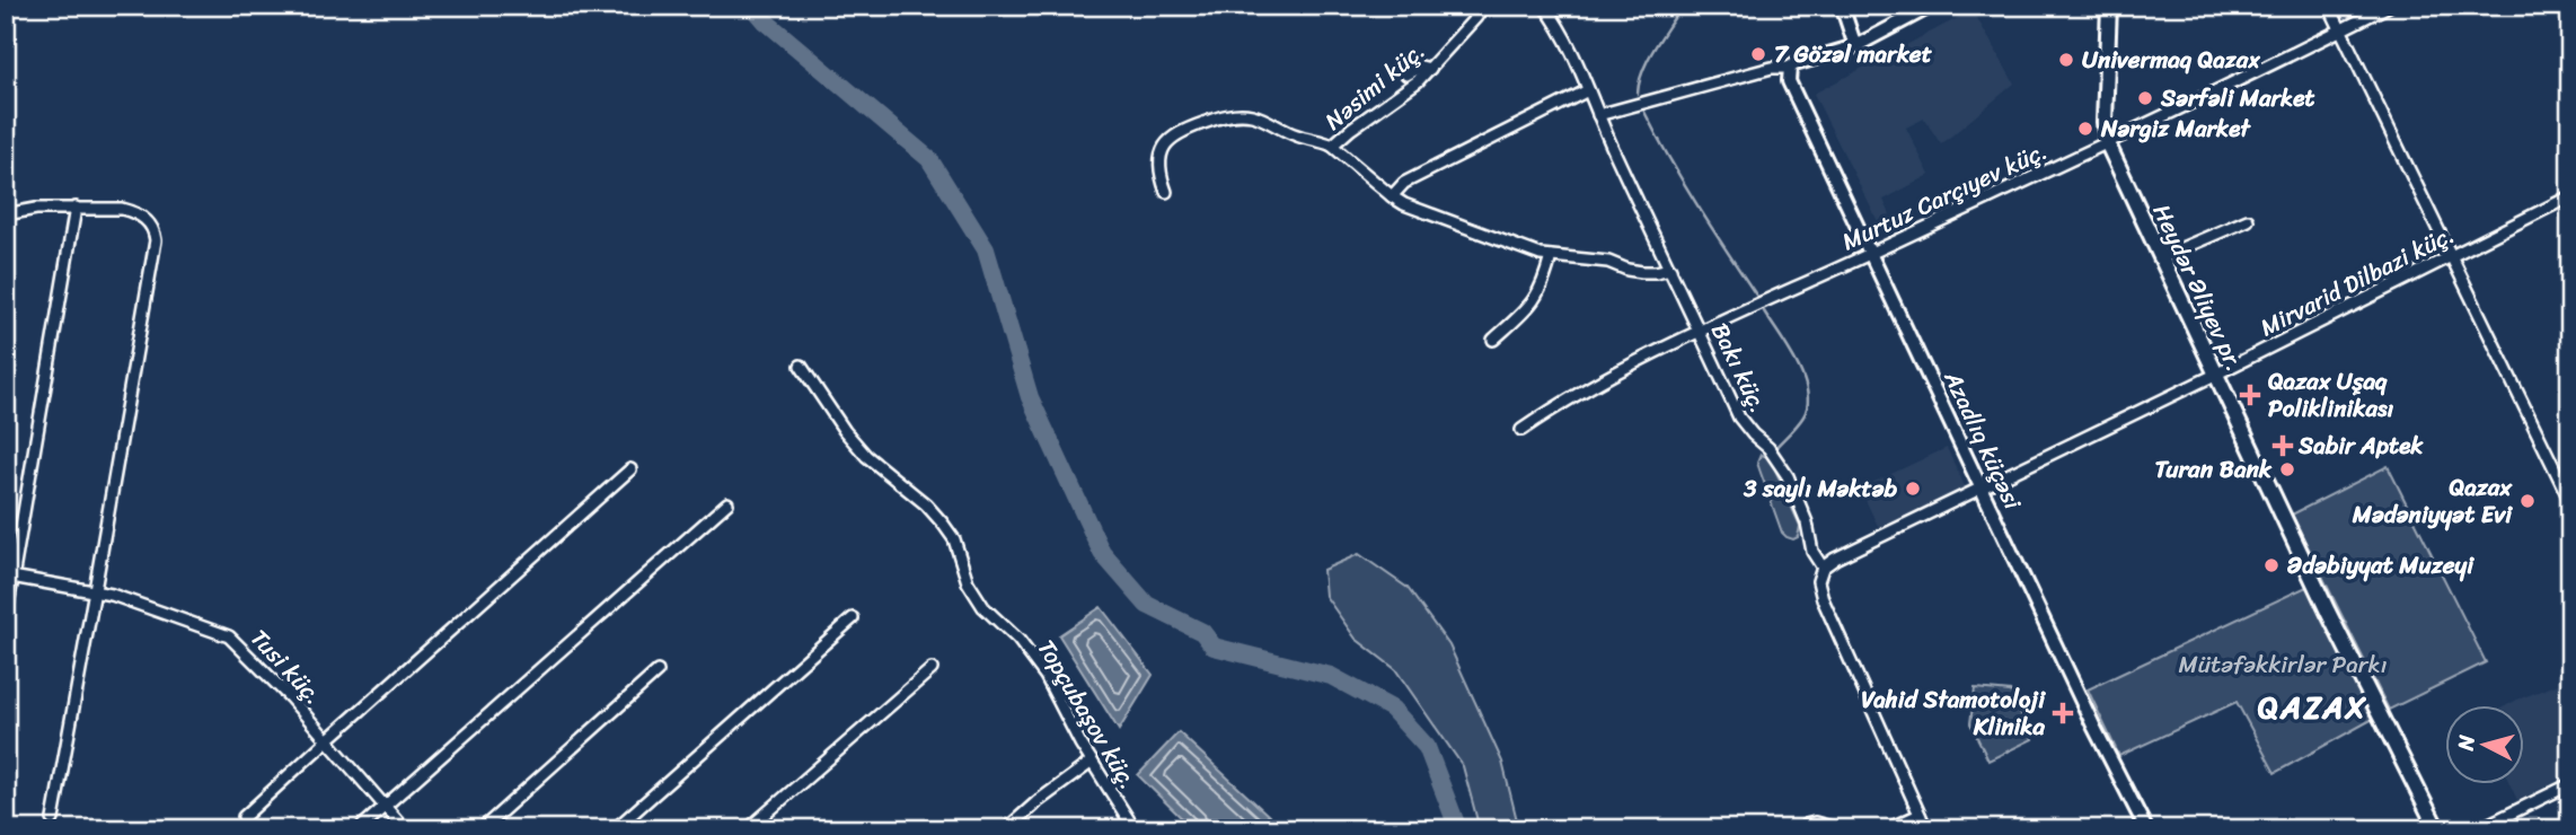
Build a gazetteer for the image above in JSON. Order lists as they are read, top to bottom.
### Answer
{
  "streets": {
    "main road": ["Heydər Əliyev pr."],
    "street": [
      "Nəsimi küç.",
      "Murtuz Carçıyev küç.",
      "Mirvarid Dilbazi küç.",
      "Bakı küç.",
      "Azadlıq küçəsi",
      "Tusi küç.",
      "Topçubaşov küç."
    ]
  },
  "crossings": [
    ["Nəsimi küç.", "Bakı küç."],
    ["Murtuz Carçıyev küç.", "Heydər Əliyev pr."],
    ["Murtuz Carçıyev küç.", "Bakı küç."],
    ["Murtuz Carçıyev küç.", "Azadlıq küçəsi"],
    ["Mirvarid Dilbazi küç.", "Heydər Əliyev pr."],
    ["Mirvarid Dilbazi küç.", "Bakı küç."],
    ["Mirvarid Dilbazi küç.", "Azadlıq küçəsi"]
  ],
  "districts": ["QAZAX"],
  "parks": ["Mütəfəkkirlər Parkı"],
  "places": {
    "other": [
      "7 Gözəl market",
      "Univermaq Qazax",
      "Sərfəli Market",
      "Nərgiz Market",
      "Turan Bank",
      "3 saylı Məktəb",
      "Qazax Mədəniyyət Evi",
      "Ədəbiyyat Muzeyi"
    ],
    "health": ["Qazax Uşaq Poliklinikası", "Sabir Aptek", "Vahid Stamotoloji Klinika"]
  },
  "north": "left"
}
